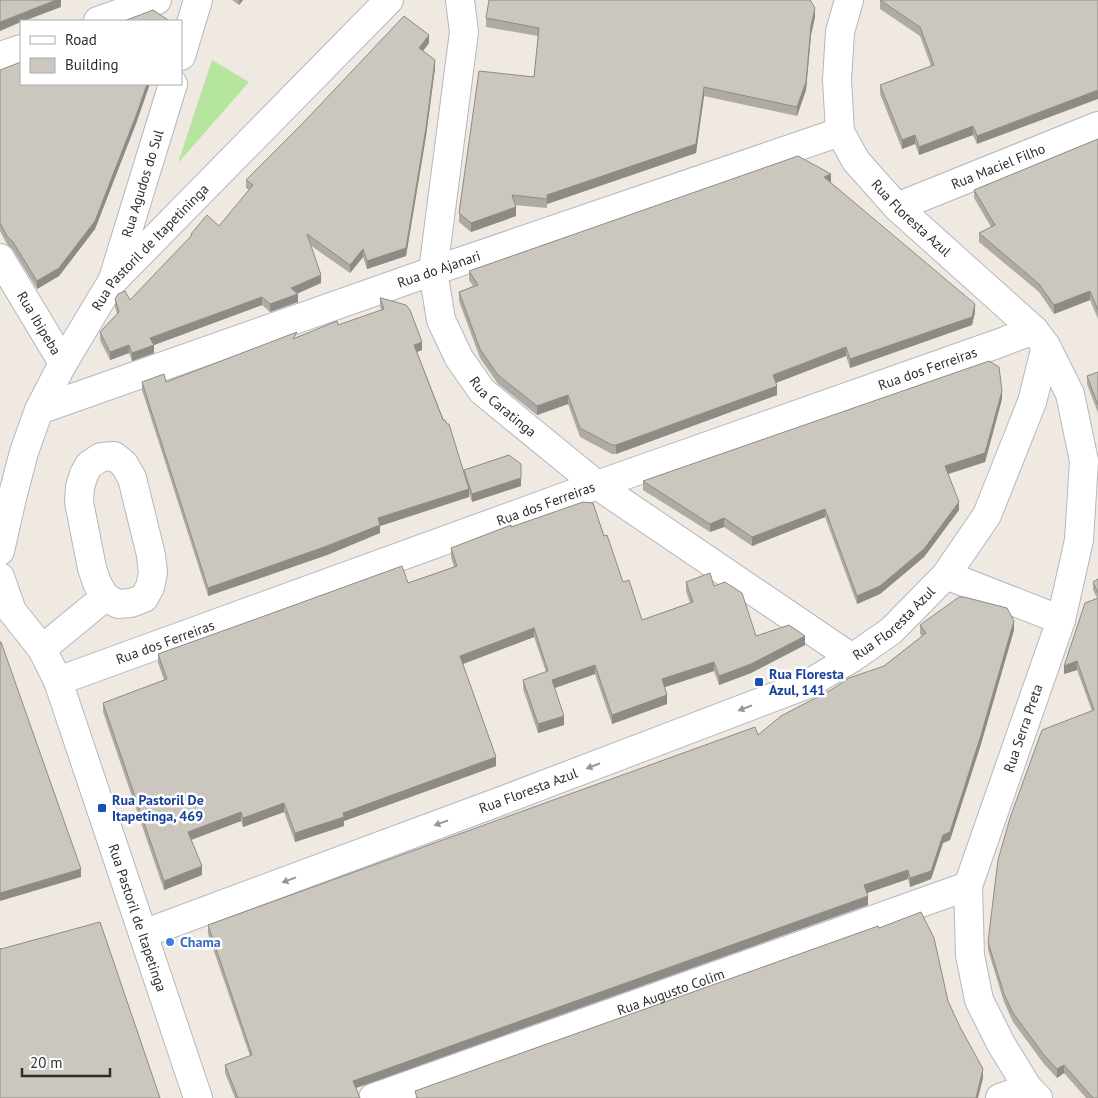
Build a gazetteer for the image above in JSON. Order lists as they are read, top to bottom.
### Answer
{
  "streets": {
    "street": [
      "Rua Maciel Filho",
      "Rua Agudos do Sul",
      "Rua Floresta Azul",
      "Rua Pastoril de Itapetininga",
      "Rua do Ajanari",
      "Rua Ibipeba",
      "Rua dos Ferreiras",
      "Rua Caratinga",
      "Rua Serra Preta",
      "Rua Pastoril de Itapetinga",
      "Rua Augusto Colim"
    ]
  },
  "crossings": [
    ["Rua Maciel Filho", "Rua Floresta Azul"],
    ["Rua Agudos do Sul", "Rua Pastoril de Itapetininga"],
    ["Rua Floresta Azul", "Rua do Ajanari"],
    ["Rua Floresta Azul", "Rua dos Ferreiras"],
    ["Rua Floresta Azul", "Rua Caratinga"],
    ["Rua Floresta Azul", "Rua Serra Preta"],
    ["Rua Floresta Azul", "Rua Pastoril de Itapetinga"],
    ["Rua Pastoril de Itapetininga", "Rua do Ajanari"],
    ["Rua Pastoril de Itapetininga", "Rua Ibipeba"],
    ["Rua do Ajanari", "Rua Caratinga"],
    ["Rua dos Ferreiras", "Rua Caratinga"],
    ["Rua dos Ferreiras", "Rua Serra Preta"],
    ["Rua dos Ferreiras", "Rua Pastoril de Itapetinga"],
    ["Rua Serra Preta", "Rua Augusto Colim"]
  ],
  "one_way": ["Rua Floresta Azul"],
  "places": {
    "transit": ["Rua Floresta Azul, 141", "Rua Pastoril De Itapetinga, 469"],
    "other": ["Chama"]
  },
  "legend": ["Road", "Building"],
  "scale_bar": "20 m"
}
